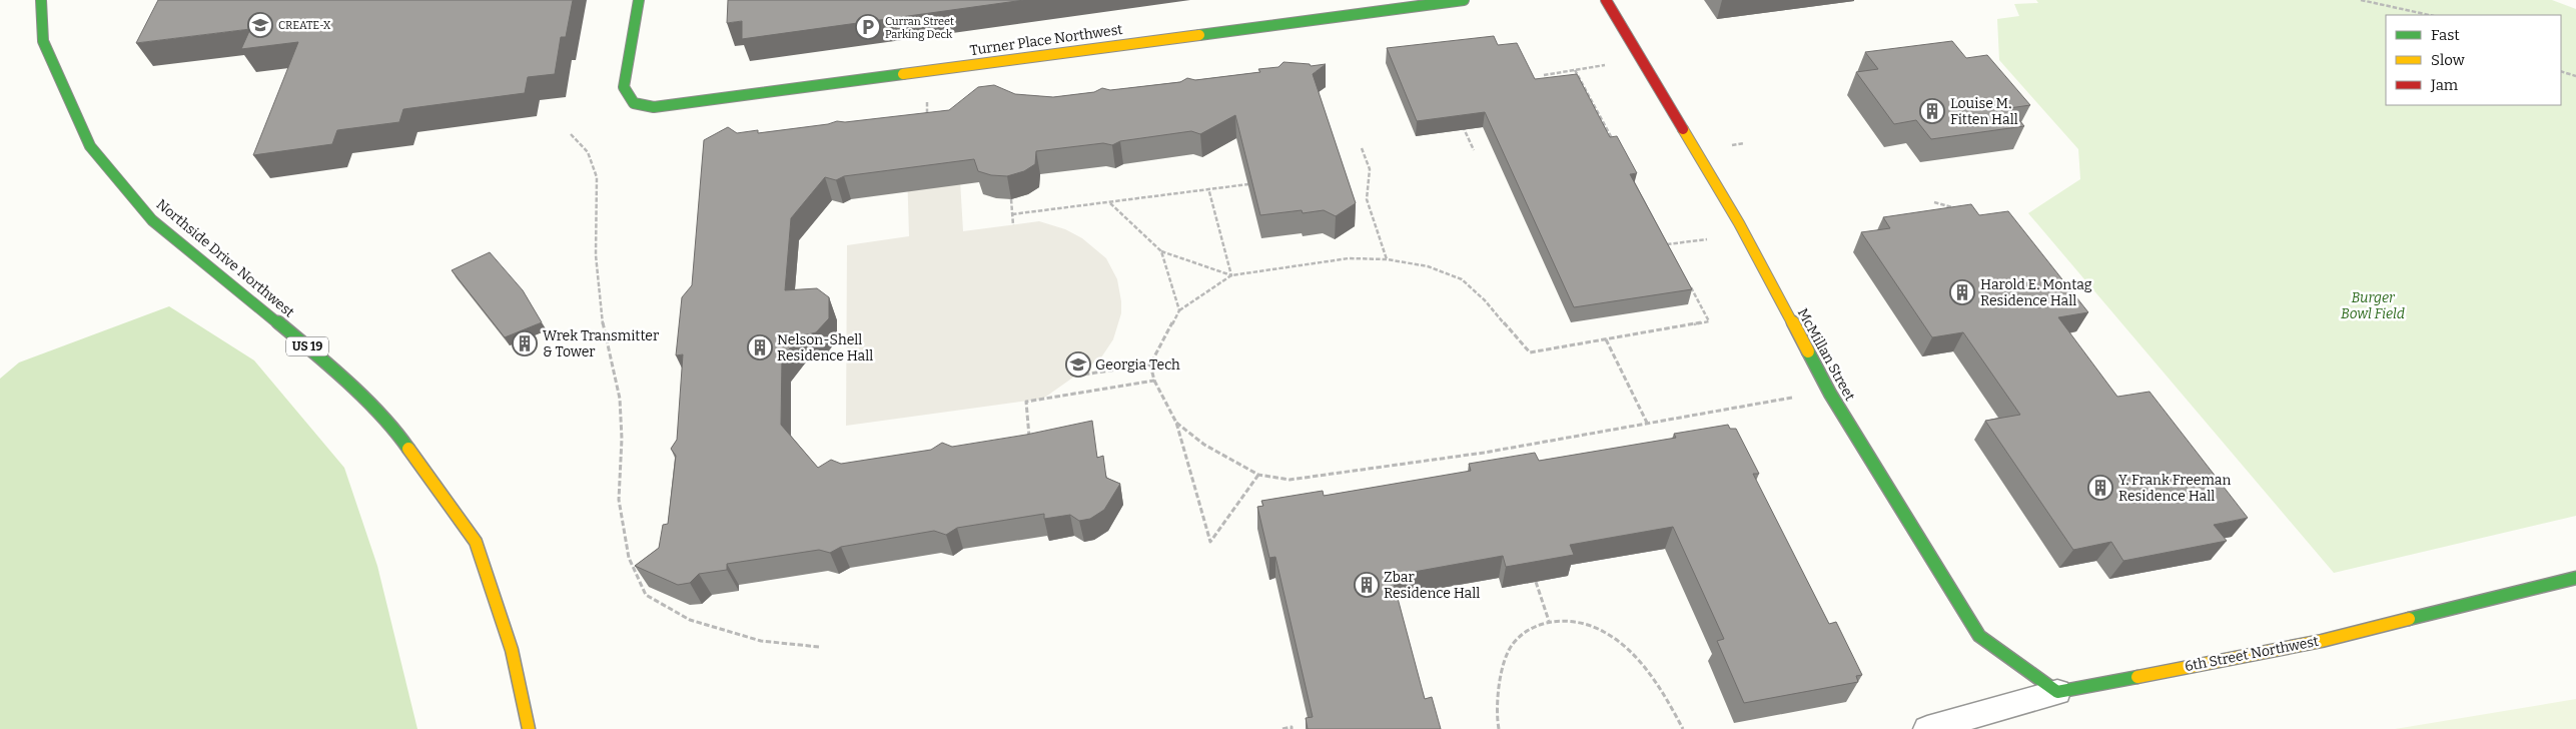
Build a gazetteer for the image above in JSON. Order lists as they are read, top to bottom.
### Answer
{
  "streets": {
    "main road": [
      "Turner Place Northwest",
      "Northside Drive Northwest",
      "US 19",
      "McMillan Street",
      "6th Street Northwest"
    ]
  },
  "crossings": [
    ["McMillan Street", "6th Street Northwest"]
  ],
  "parks": ["Burger Bowl Field"],
  "places": {
    "school or university": ["CREATE-X", "Georgia Tech"],
    "parking": ["Curran Street Parking Deck"],
    "building": [
      "Louise M. Fitten Hall",
      "Harold E. Montag Residence Hall",
      "Wrek Transmitter & Tower",
      "Nelson-Shell Residence Hall",
      "Y. Frank Freeman Residence Hall",
      "Zbar Residence Hall"
    ]
  },
  "legend": ["Fast", "Slow", "Jam"]
}
